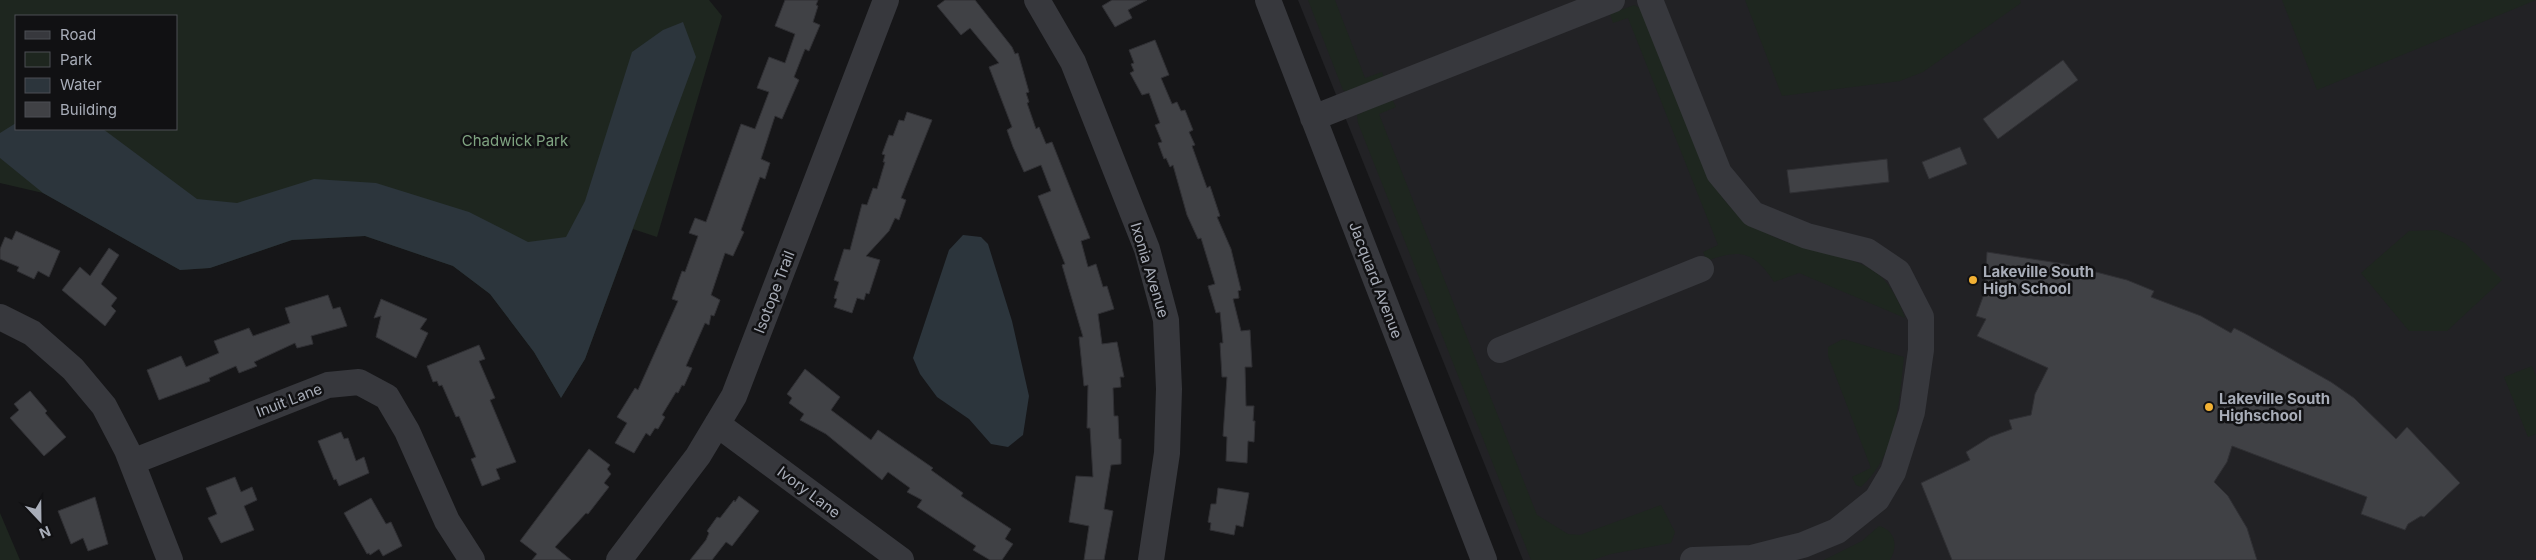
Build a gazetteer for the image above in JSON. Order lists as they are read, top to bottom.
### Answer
{
  "streets": {
    "street": [
      "Ixonia Avenue",
      "Jacquard Avenue",
      "Isotope Trail",
      "Inuit Lane",
      "Ivory Lane"
    ]
  },
  "crossings": [
    ["Isotope Trail", "Ivory Lane"]
  ],
  "parks": ["Chadwick Park"],
  "places": ["Lakeville South High School", "Lakeville South Highschool"],
  "legend": [
    "Road",
    "Park",
    "Water",
    "Building"
  ],
  "north": "bottom"
}
